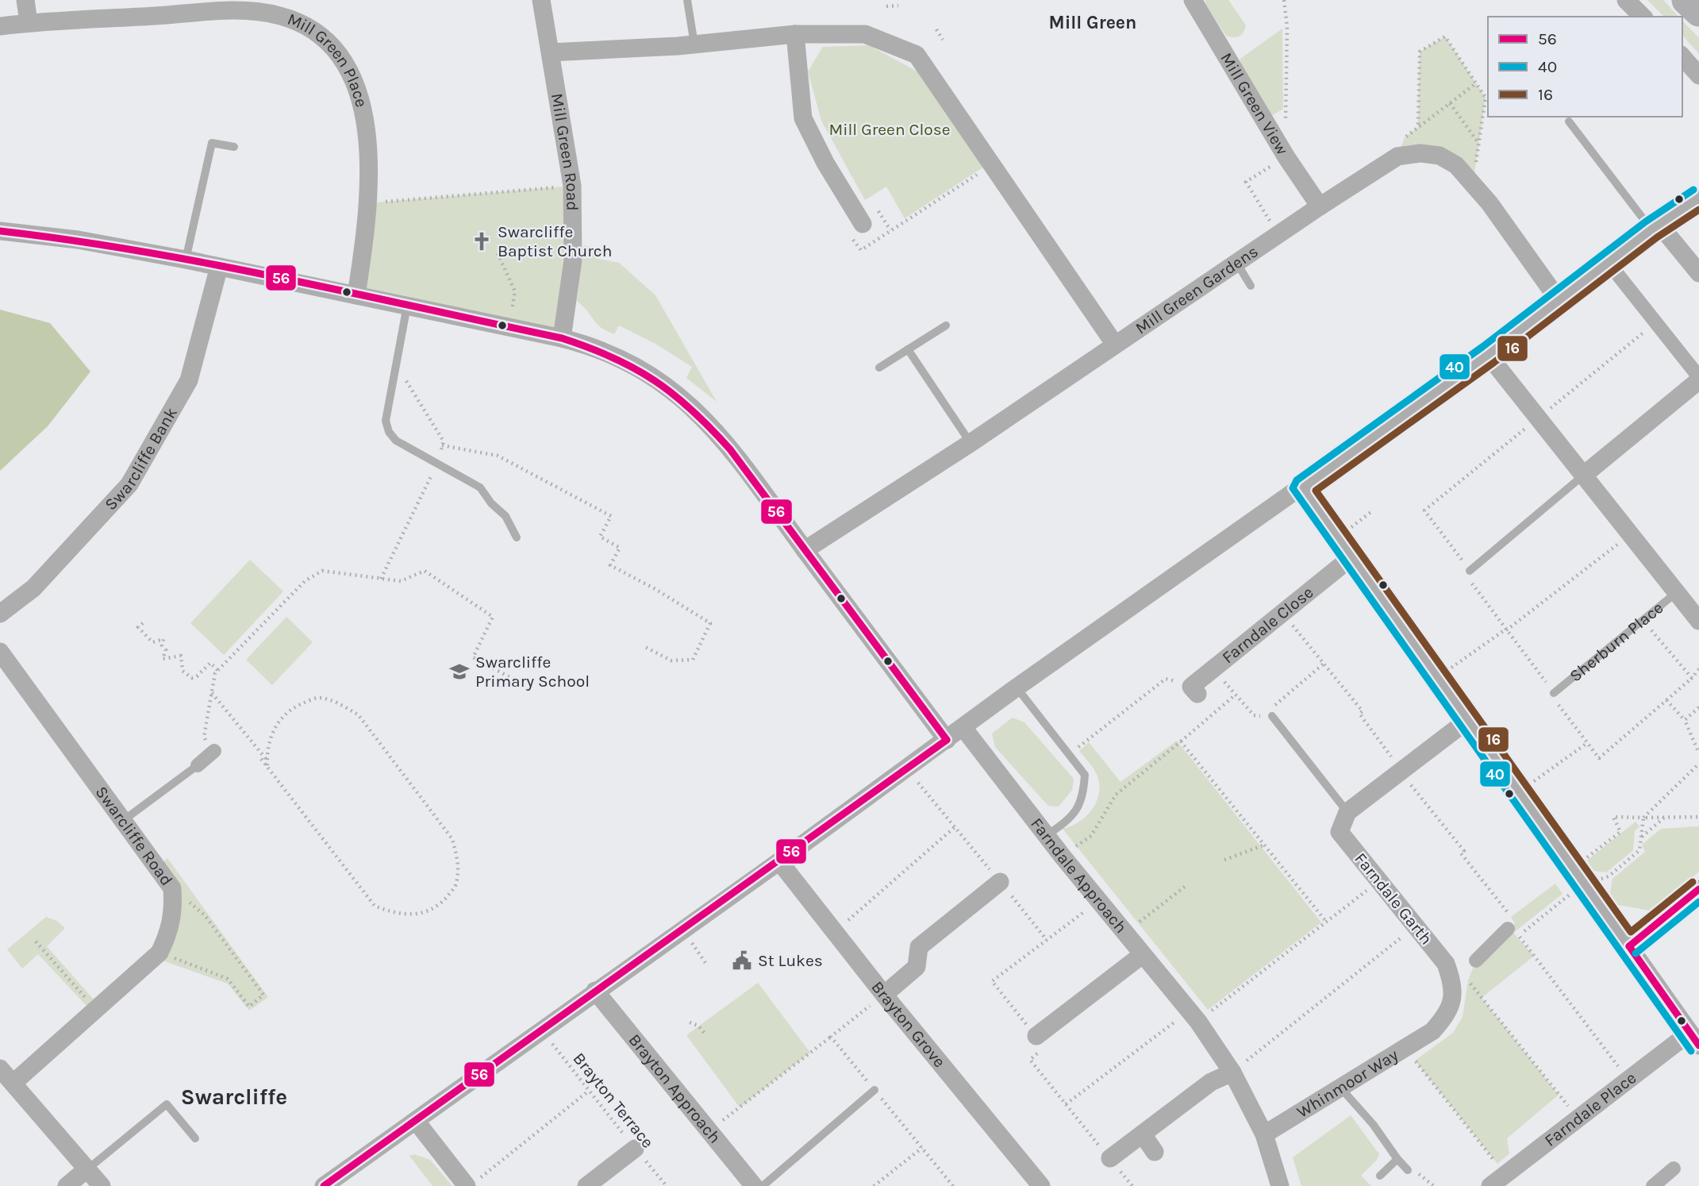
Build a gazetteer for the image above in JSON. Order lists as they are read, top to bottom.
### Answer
{
  "streets": {
    "street": [
      "Mill Green Place",
      "Mill Green View",
      "Mill Green Road",
      "Mill Green Gardens",
      "Swarcliffe Bank",
      "Farndale Close",
      "Sherburn Place",
      "Swarcliffe Road",
      "Farndale Approach",
      "Farndale Garth",
      "Brayton Grove",
      "Whinmoor Way",
      "Brayton Approach",
      "Farndale Place"
    ],
    "path": ["Brayton Terrace"]
  },
  "crossings": [
    ["Mill Green View", "Mill Green Gardens"],
    ["Farndale Approach", "Whinmoor Way"],
    ["Farndale Garth", "Whinmoor Way"]
  ],
  "districts": ["Mill Green", "Swarcliffe"],
  "parks": ["Mill Green Close"],
  "places": {
    "church": ["Swarcliffe Baptist Church"],
    "school or university": ["Swarcliffe Primary School"],
    "public building": ["St Lukes"]
  },
  "lines": ["transit line 40", "transit line 16", "transit line 56"],
  "legend": ["56", "40", "16"]
}
